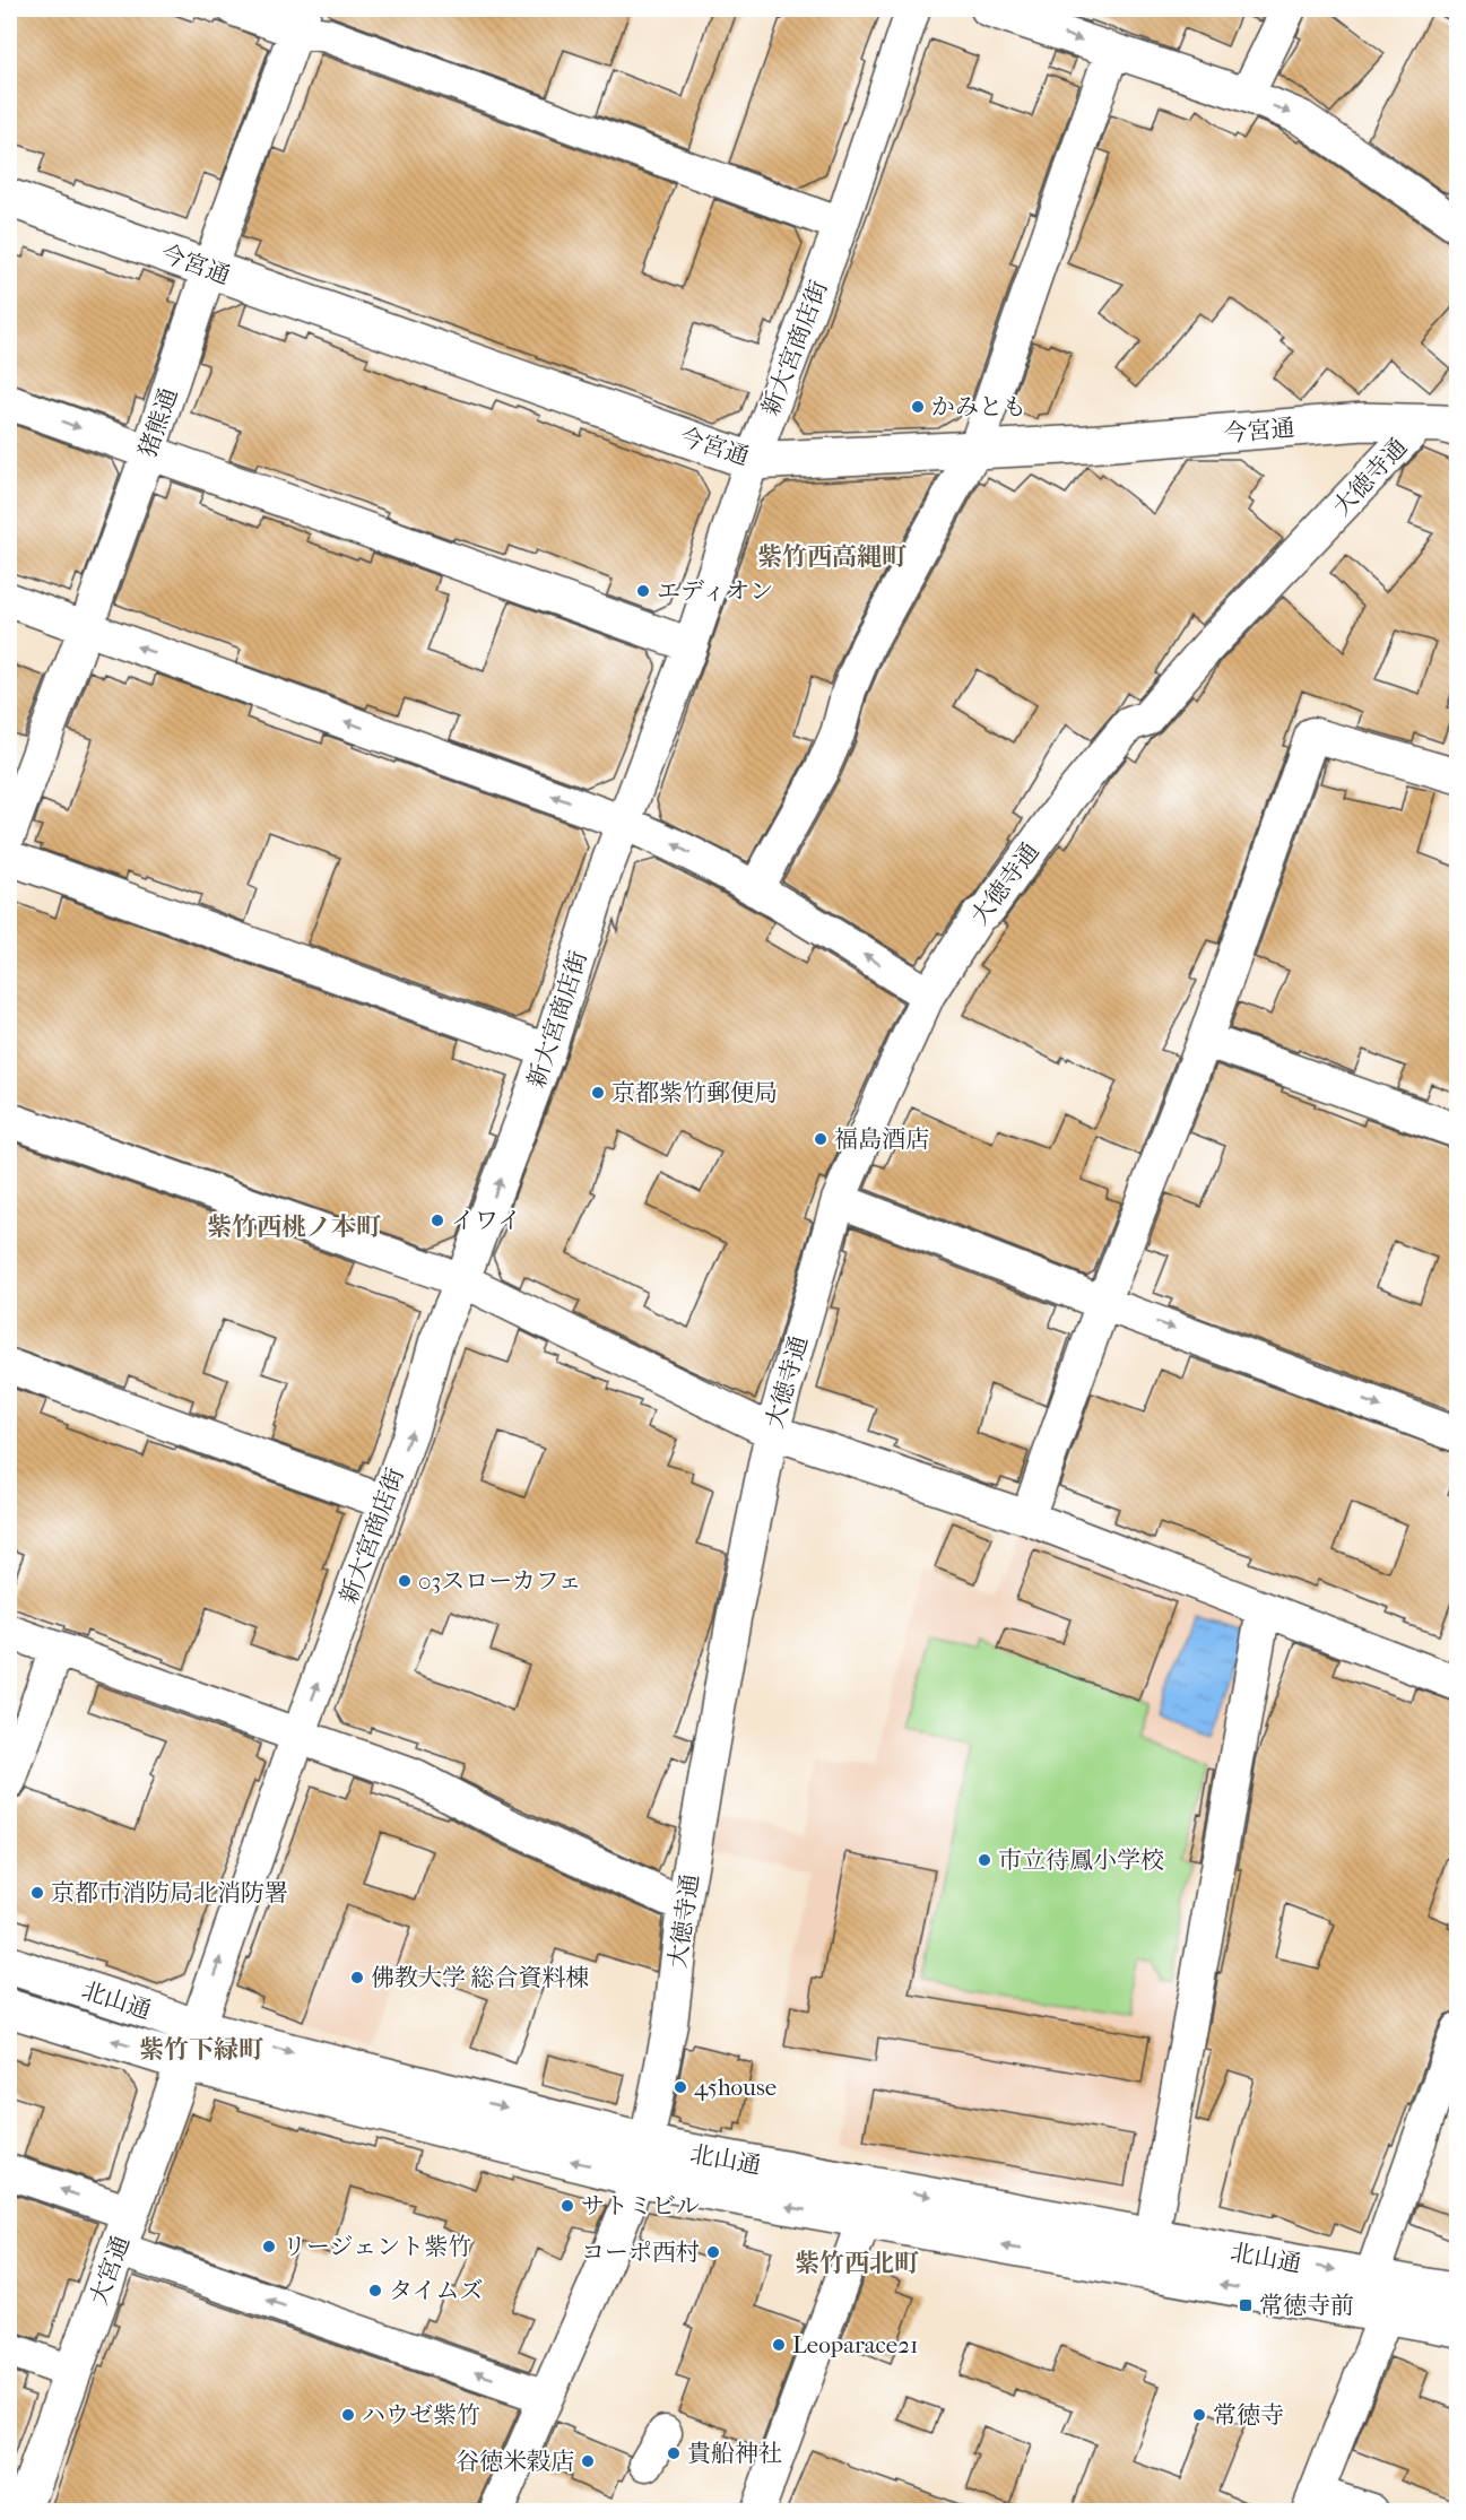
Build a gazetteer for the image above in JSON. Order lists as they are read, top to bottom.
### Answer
{
  "streets": {
    "street": [
      "今宮通",
      "新大宮商店街",
      "猪熊通",
      "大徳寺通",
      "北山通",
      "大宮通"
    ]
  },
  "crossings": [
    ["今宮通", "新大宮商店街"],
    ["今宮通", "猪熊通"],
    ["今宮通", "大徳寺通"],
    ["新大宮商店街", "北山通"],
    ["新大宮商店街", "大宮通"],
    ["大徳寺通", "北山通"],
    ["北山通", "大宮通"]
  ],
  "one_way": ["新大宮商店街"],
  "districts": [
    "紫竹西高縄町",
    "紫竹西桃ノ本町",
    "紫竹下緑町",
    "紫竹西北町"
  ],
  "places": {
    "other": [
      "かみとも",
      "エディオン",
      "京都紫竹郵便局",
      "福島酒店",
      "イワイ",
      "03スローカフェ",
      "市立待鳳小学校",
      "京都市消防局北消防署",
      "佛教大学 総合資料棟",
      "45house",
      "サトミビル",
      "リージェント紫竹",
      "コーポ西村",
      "タイムズ",
      "Leoparace21",
      "ハウゼ紫竹",
      "常徳寺",
      "貴船神社",
      "谷徳米穀店"
    ],
    "transit": ["常徳寺前"]
  }
}
